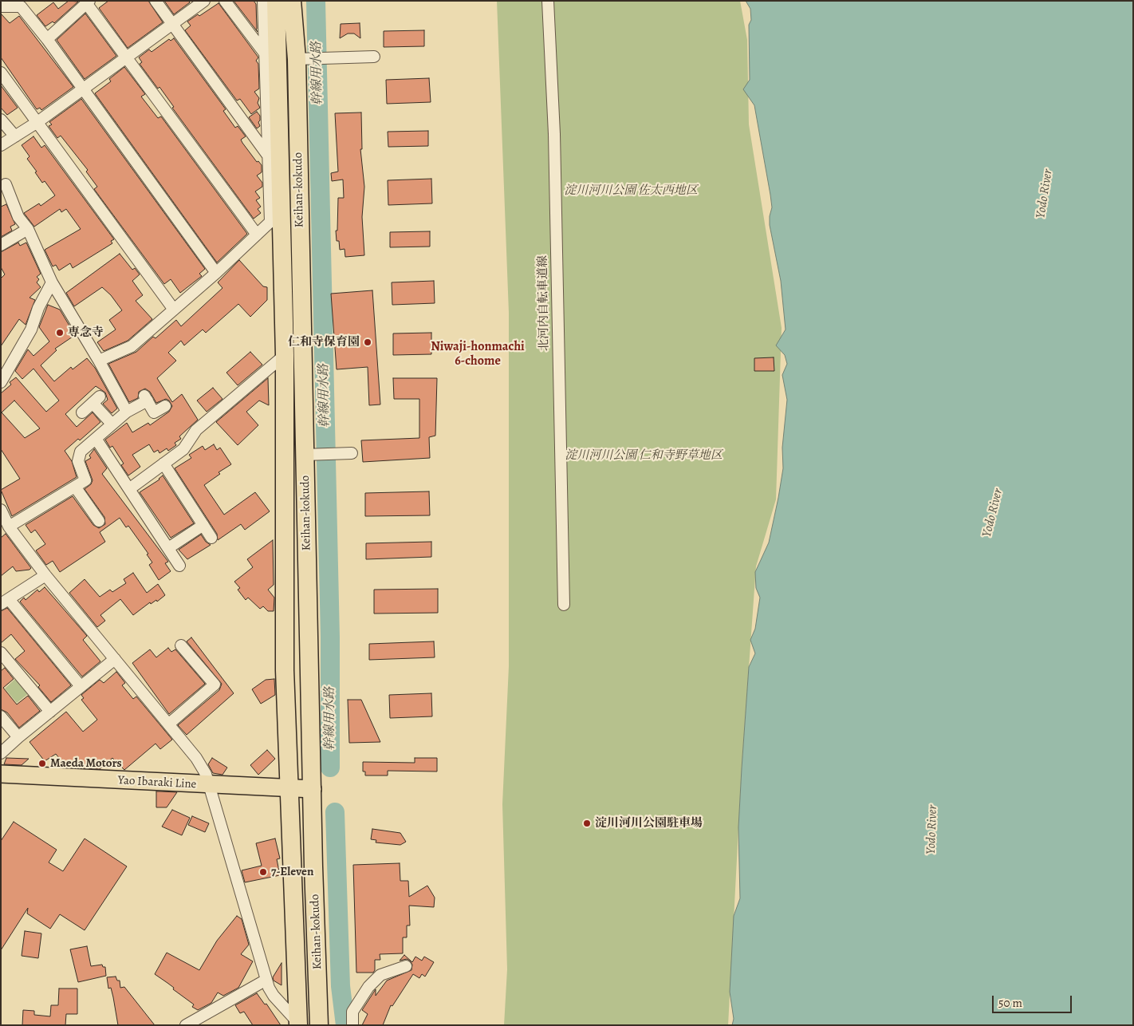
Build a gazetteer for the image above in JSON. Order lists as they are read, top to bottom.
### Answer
{
  "streets": {
    "highway": ["Keihan-kokudo"],
    "main road": ["Yao Ibaraki Line"],
    "street": ["北河内自転車道線"]
  },
  "crossings": [
    ["Keihan-kokudo", "Yao Ibaraki Line"]
  ],
  "districts": ["Niwaji-honmachi 6-chome"],
  "water": ["幹線用水路", "Yodo River"],
  "parks": ["淀川河川公園 佐太西地区", "淀川河川公園 仁和寺野草地区"],
  "places": [
    "専念寺",
    "仁和寺保育園",
    "Maeda Motors",
    "淀川河川公園駐車場",
    "7-Eleven"
  ],
  "scale_bar": "50 m"
}
